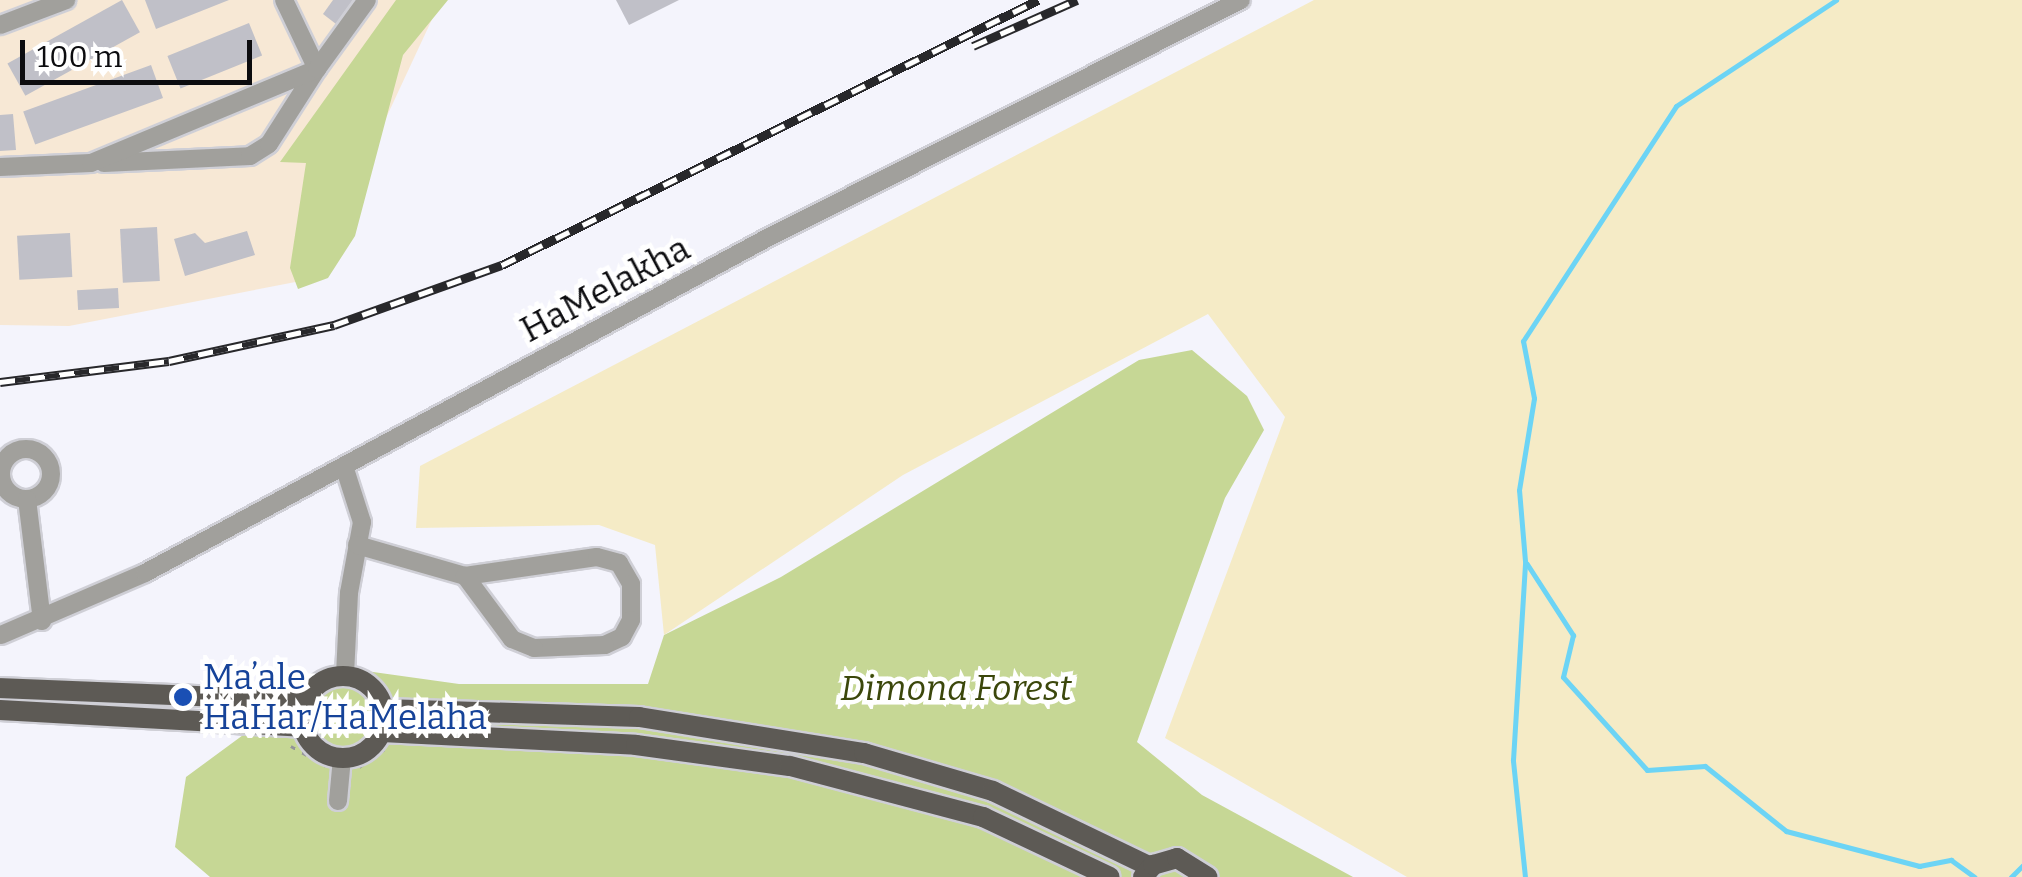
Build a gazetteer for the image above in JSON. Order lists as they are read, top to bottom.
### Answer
{
  "streets": {
    "street": ["HaMelakha"]
  },
  "parks": ["Dimona Forest"],
  "places": ["Ma’ale HaHar/HaMelaha"],
  "scale_bar": "100 m"
}
